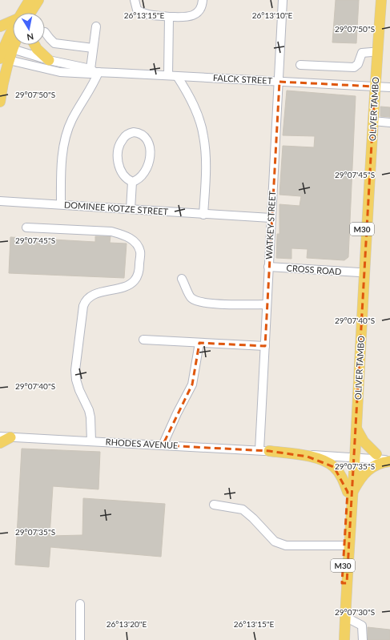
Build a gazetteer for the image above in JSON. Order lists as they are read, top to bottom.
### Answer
{
  "streets": {
    "main road": ["OLIVER TAMBO", "M30"],
    "street": [
      "FALCK STREET",
      "DOMINEE KOTZE STREET",
      "WATKEY STREET",
      "CROSS ROAD",
      "RHODES AVENUE"
    ]
  },
  "crossings": [
    ["FALCK STREET", "OLIVER TAMBO"],
    ["FALCK STREET", "WATKEY STREET"],
    ["OLIVER TAMBO", "CROSS ROAD"],
    ["OLIVER TAMBO", "RHODES AVENUE"],
    ["DOMINEE KOTZE STREET", "WATKEY STREET"],
    ["WATKEY STREET", "CROSS ROAD"],
    ["WATKEY STREET", "RHODES AVENUE"]
  ],
  "north": "bottom",
  "coordinates": [
    "26°13'15\"E",
    "26°13'10\"E",
    "29°07'50\"S",
    "29°07'45\"S",
    "29°07'40\"S",
    "29°07'35\"S",
    "29°07'30\"S",
    "26°13'20\"E"
  ]
}
